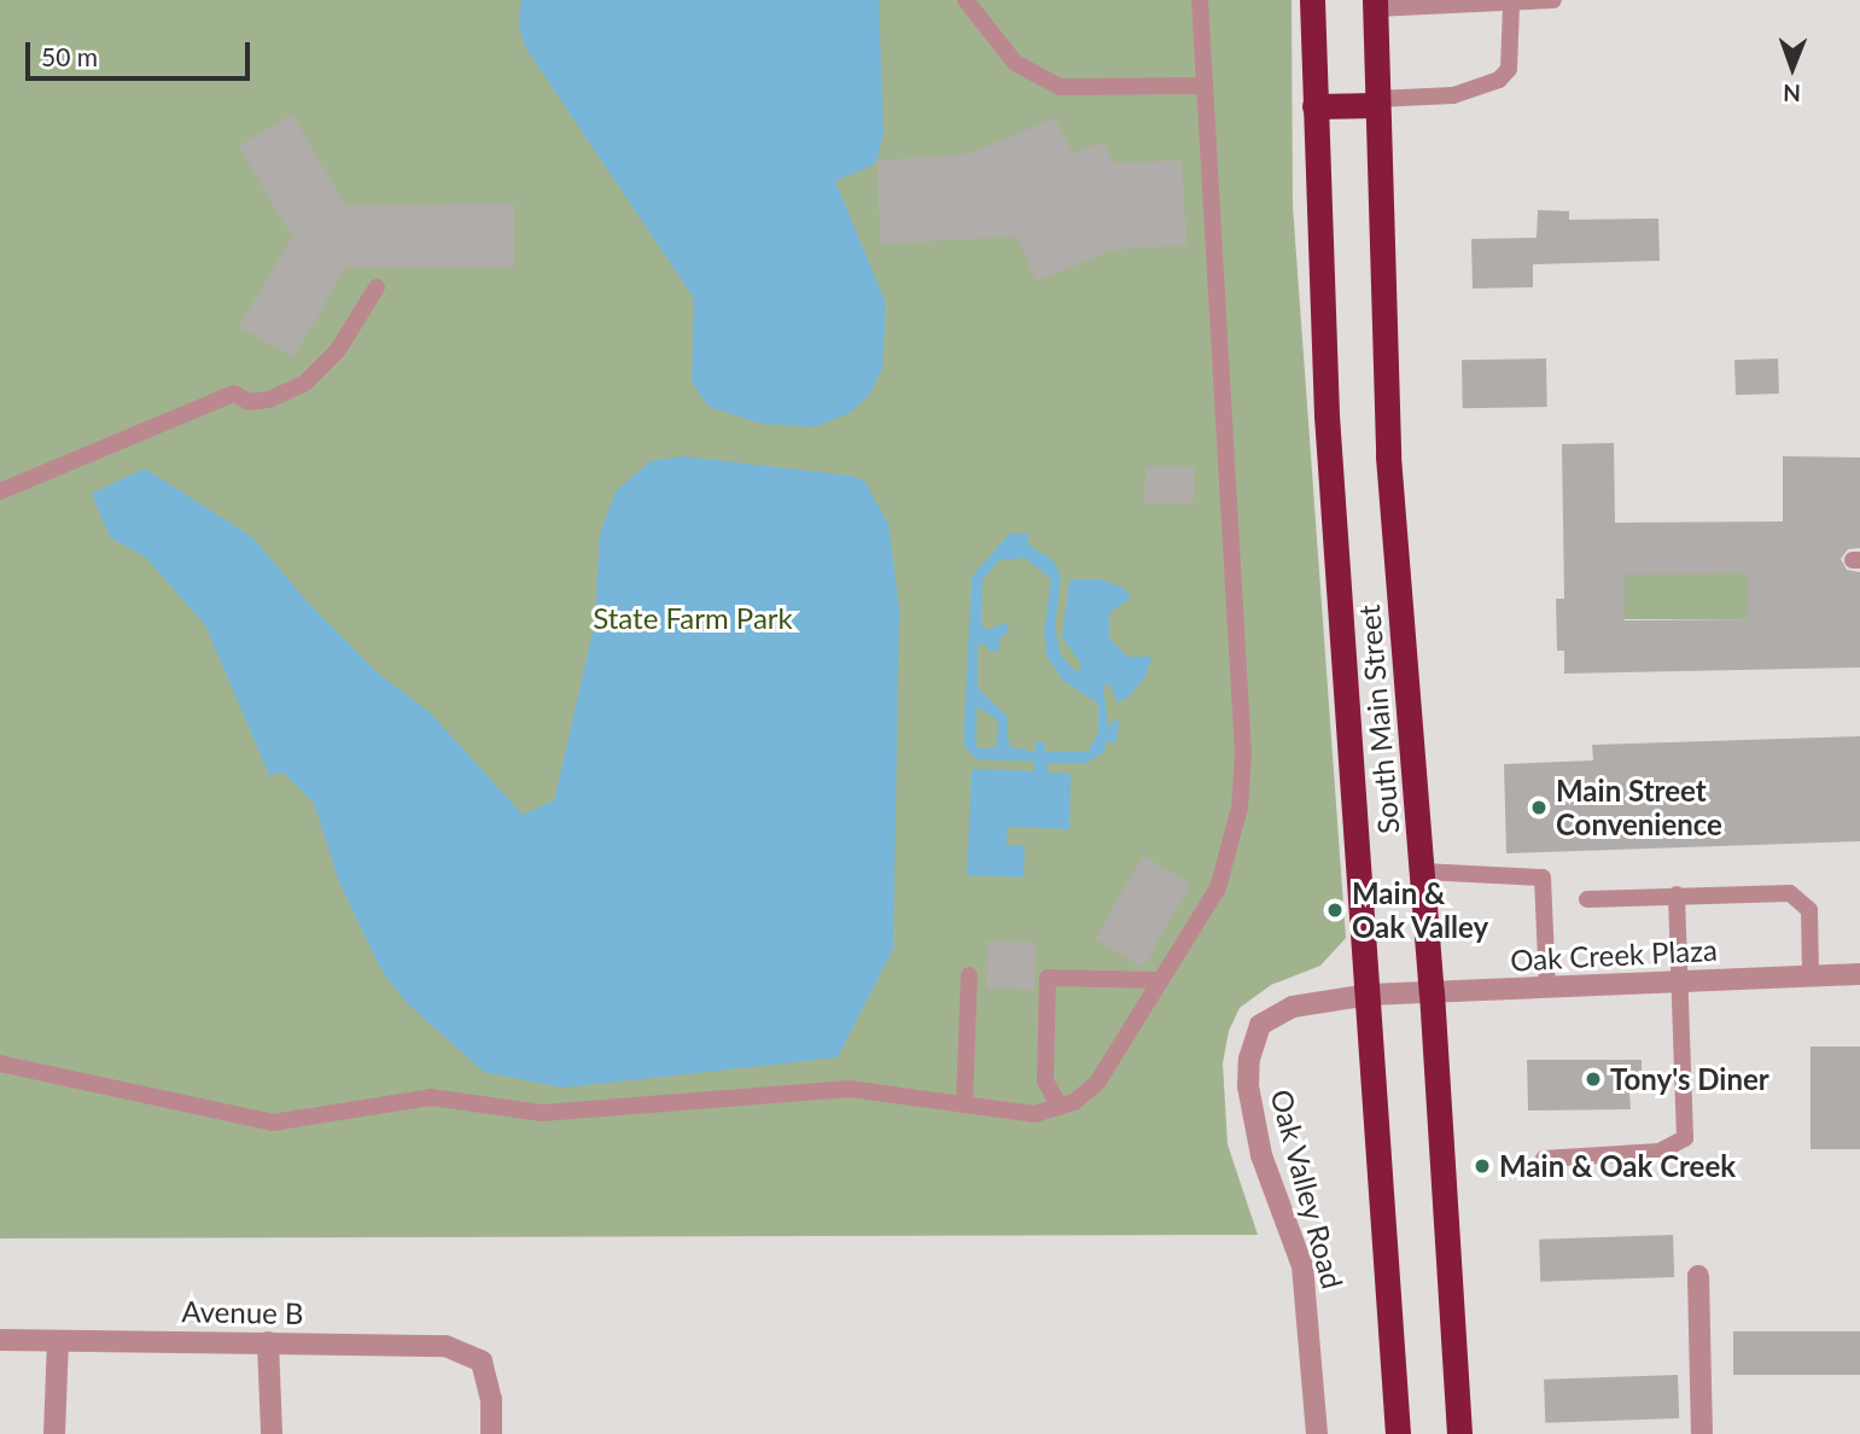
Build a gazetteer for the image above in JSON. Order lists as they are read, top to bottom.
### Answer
{
  "streets": {
    "highway": ["South Main Street"],
    "street": ["Oak Creek Plaza", "Oak Valley Road", "Avenue B"]
  },
  "crossings": [
    ["South Main Street", "Oak Creek Plaza"],
    ["South Main Street", "Oak Valley Road"],
    ["Oak Creek Plaza", "Oak Valley Road"]
  ],
  "parks": ["State Farm Park"],
  "places": [
    "Main Street Convenience",
    "Main & Oak Valley",
    "Tony's Diner",
    "Main & Oak Creek"
  ],
  "scale_bar": "50 m",
  "north": "bottom"
}
